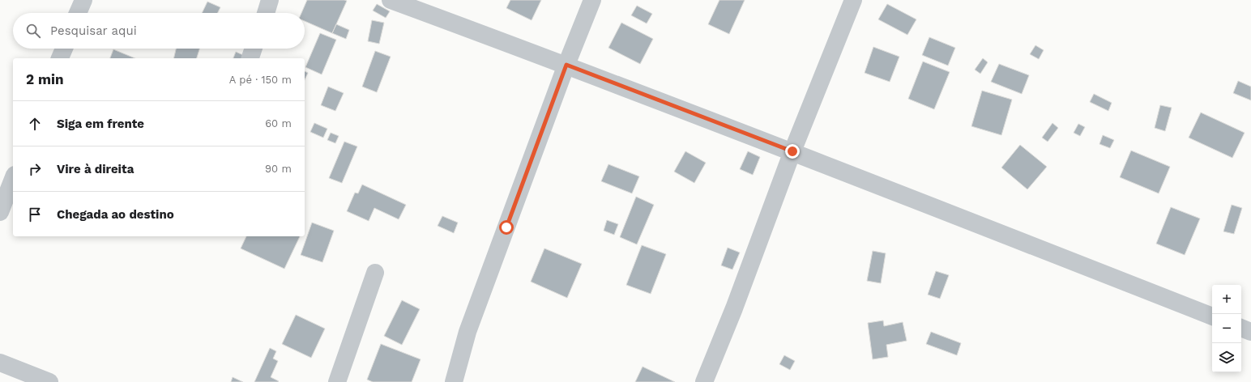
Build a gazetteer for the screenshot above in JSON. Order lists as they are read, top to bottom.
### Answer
{
  "page": {
    "search": "Pesquisar aqui",
    "heading": ["2 min", "A pé · 150 m"],
    "list": [
      ["Siga em frente", "60 m"],
      ["Vire à direita", "90 m"],
      "Chegada ao destino"
    ],
    "map_buttons": ["+", "−"]
  }
}
